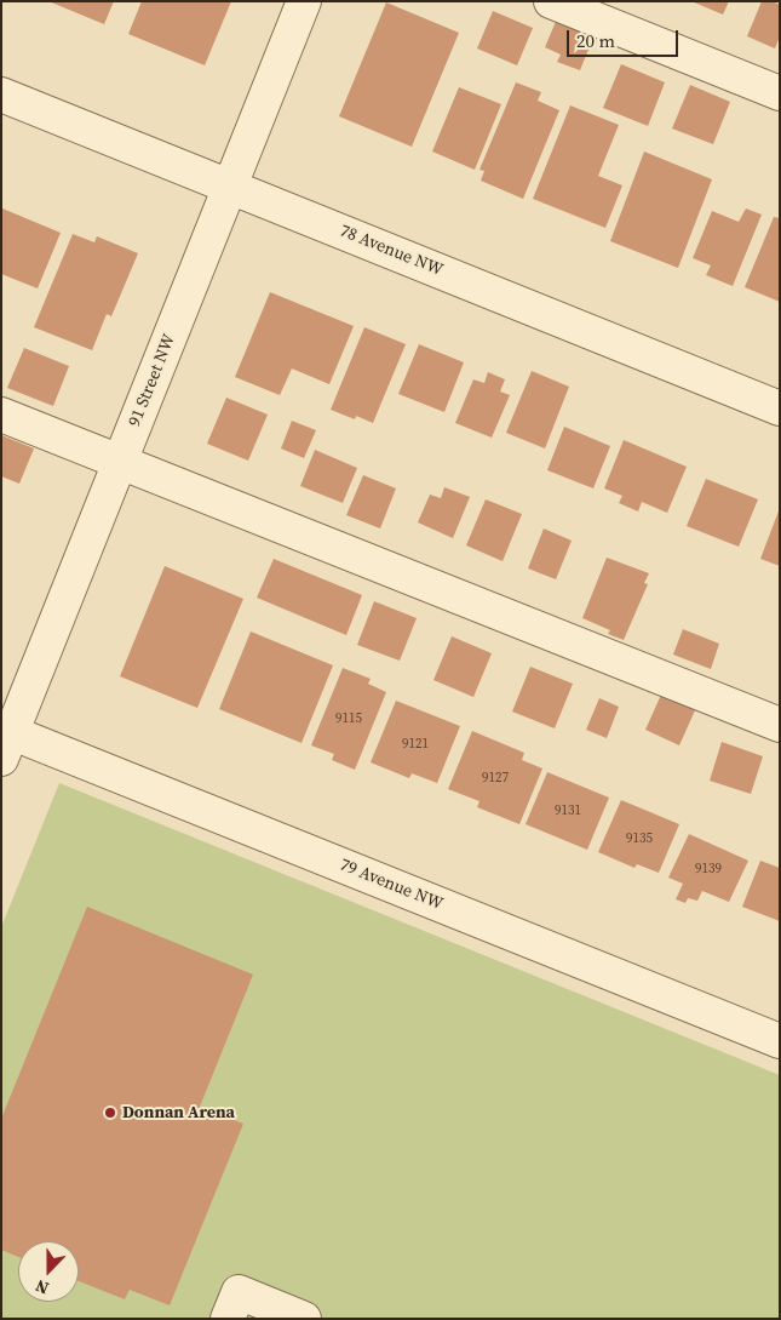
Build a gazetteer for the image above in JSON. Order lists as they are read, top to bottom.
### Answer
{
  "streets": {
    "street": ["78 Avenue NW", "91 Street NW", "79 Avenue NW"]
  },
  "crossings": [
    ["78 Avenue NW", "91 Street NW"],
    ["91 Street NW", "79 Avenue NW"]
  ],
  "places": ["Donnan Arena"],
  "house_numbers": [
    "9115",
    "9121",
    "9127",
    "9131",
    "9135",
    "9139"
  ],
  "scale_bar": "20 m",
  "north": "bottom"
}
